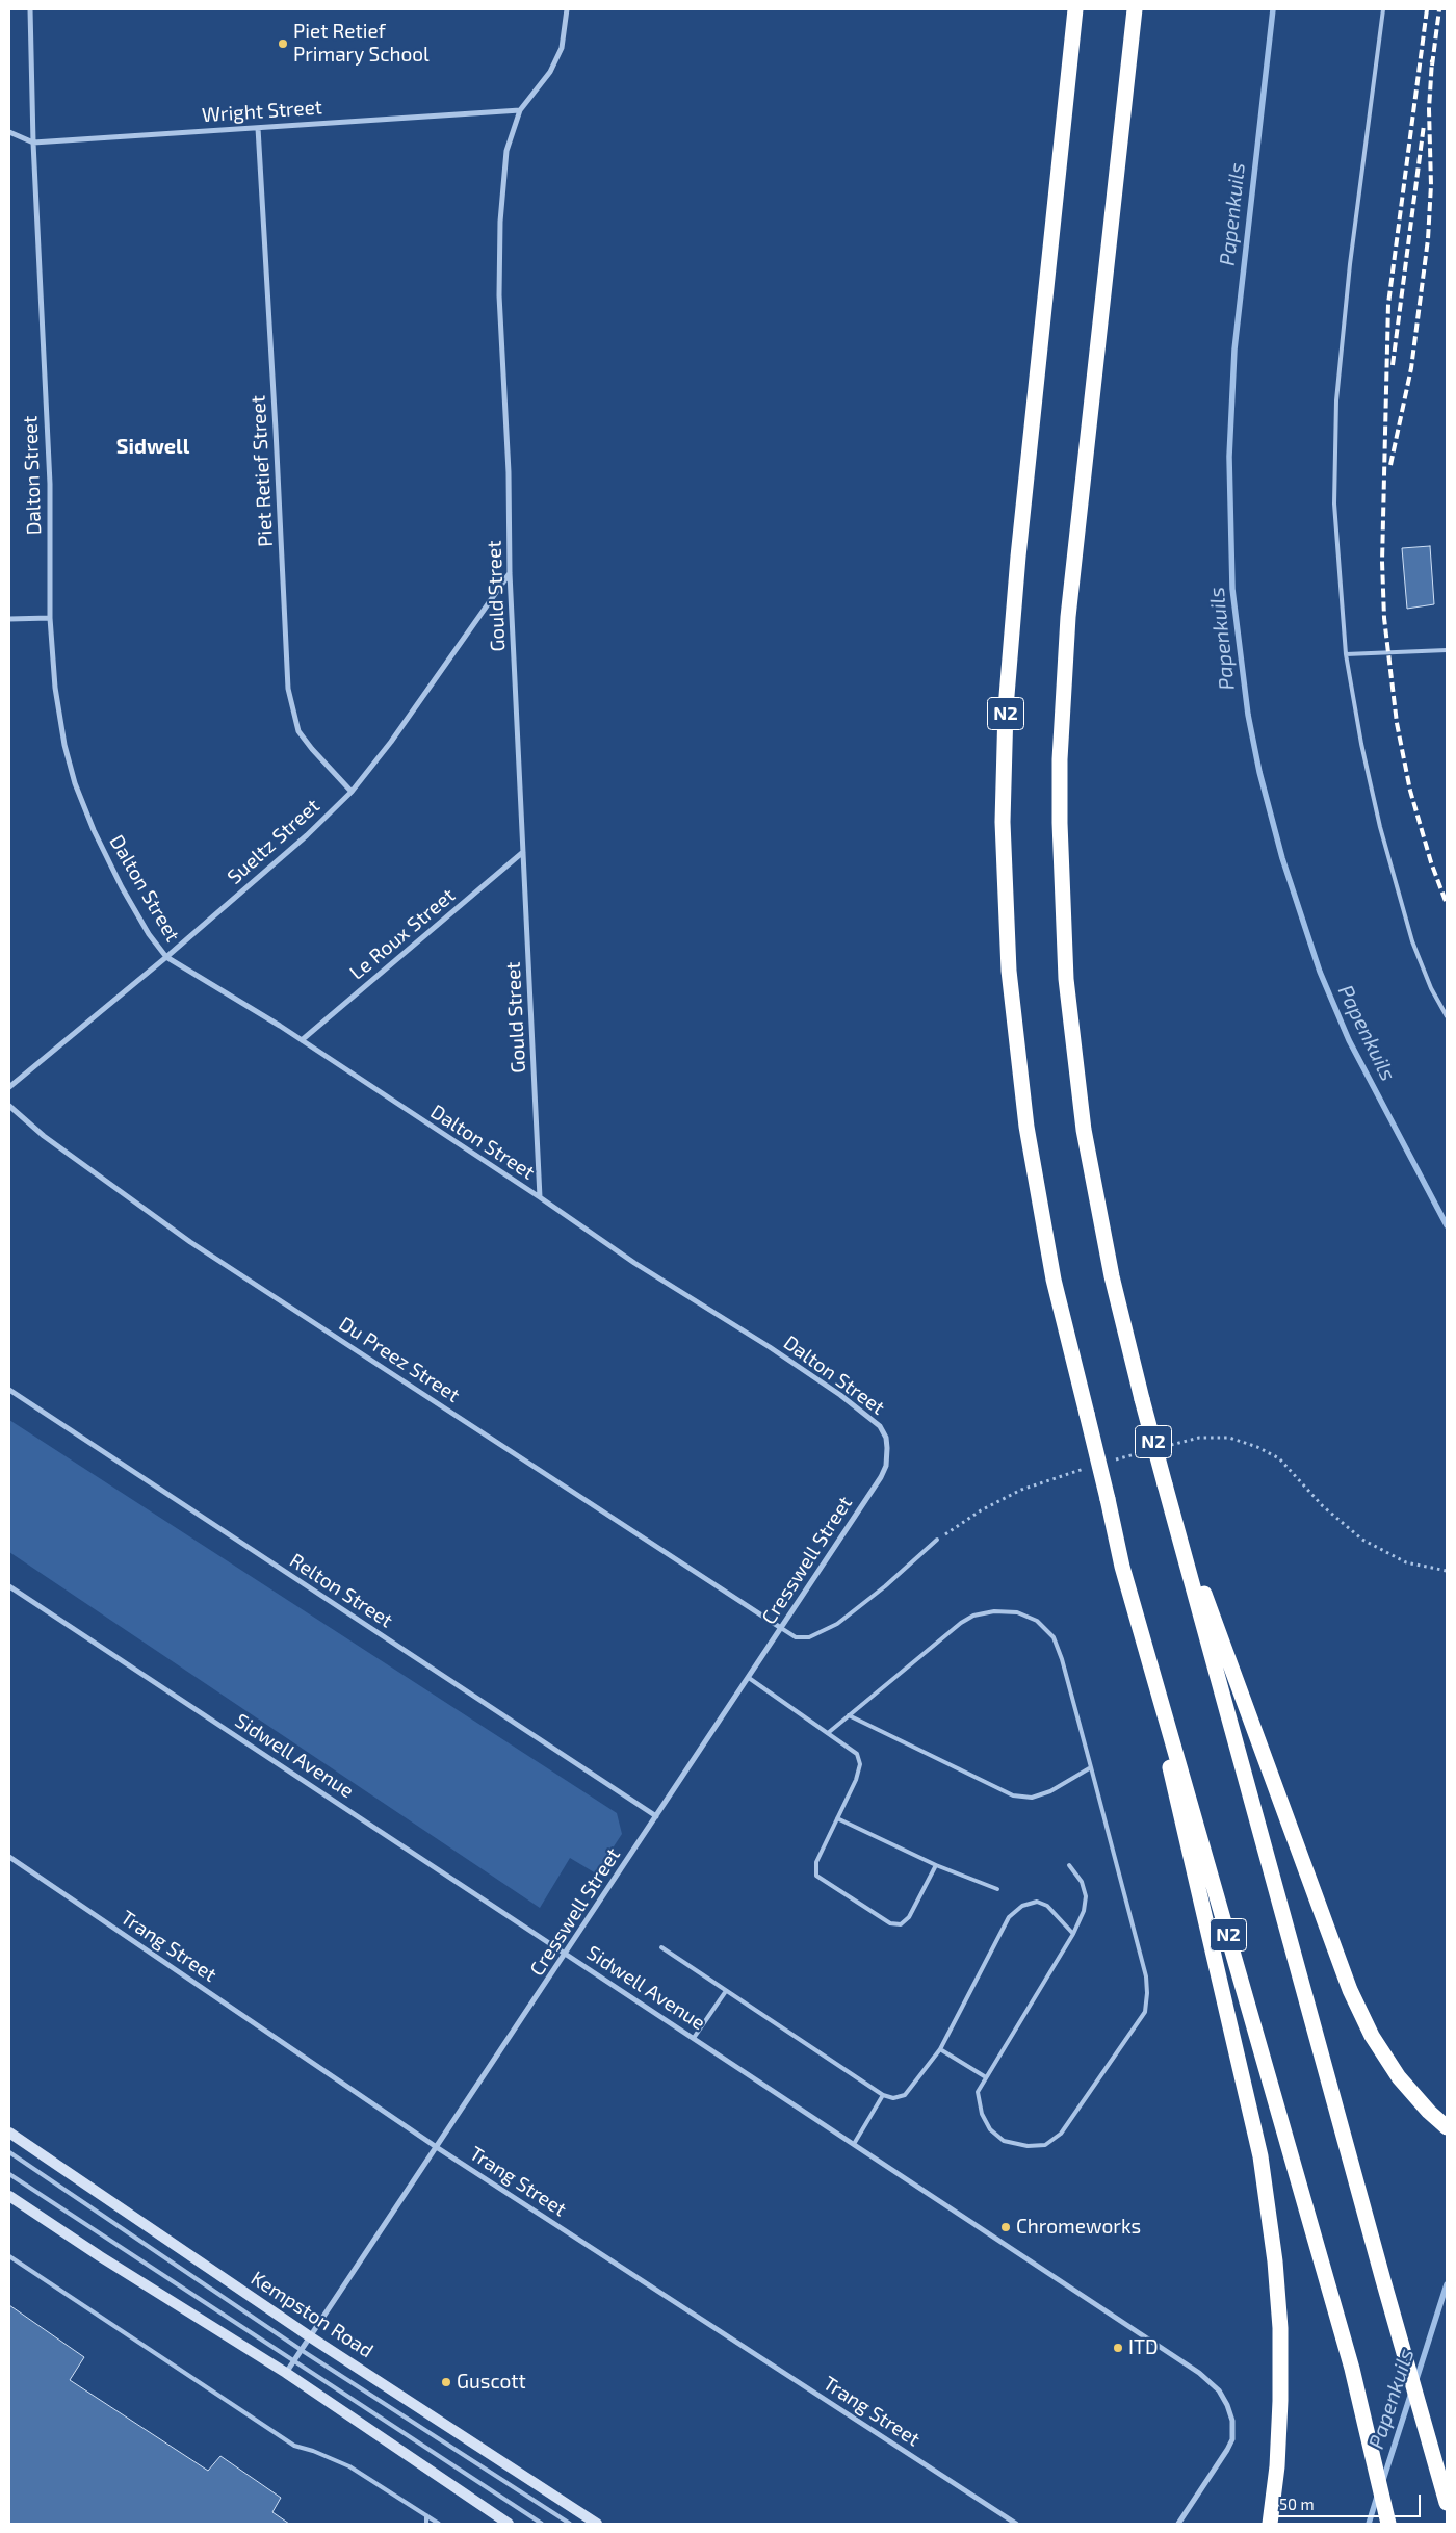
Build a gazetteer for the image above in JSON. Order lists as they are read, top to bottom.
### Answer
{
  "streets": {
    "highway": ["N2"],
    "main road": ["Kempston Road"],
    "street": [
      "Wright Street",
      "Piet Retief Street",
      "Dalton Street",
      "Gould Street",
      "Sueltz Street",
      "Le Roux Street",
      "Du Preez Street",
      "Cresswell Street",
      "Relton Street",
      "Sidwell Avenue",
      "Trang Street"
    ]
  },
  "crossings": [
    ["Wright Street", "Piet Retief Street"],
    ["Wright Street", "Dalton Street"],
    ["Wright Street", "Gould Street"],
    ["Piet Retief Street", "Sueltz Street"],
    ["Dalton Street", "Gould Street"],
    ["Dalton Street", "Sueltz Street"],
    ["Dalton Street", "Le Roux Street"],
    ["Dalton Street", "Cresswell Street"],
    ["Gould Street", "Sueltz Street"],
    ["Gould Street", "Le Roux Street"],
    ["Du Preez Street", "Cresswell Street"],
    ["Cresswell Street", "Relton Street"],
    ["Cresswell Street", "Sidwell Avenue"],
    ["Cresswell Street", "Trang Street"],
    ["Cresswell Street", "Kempston Road"]
  ],
  "districts": ["Sidwell"],
  "water": ["Papenkuils"],
  "places": [
    "Piet Retief Primary School",
    "Chromeworks",
    "ITD",
    "Guscott"
  ],
  "scale_bar": "50 m"
}
